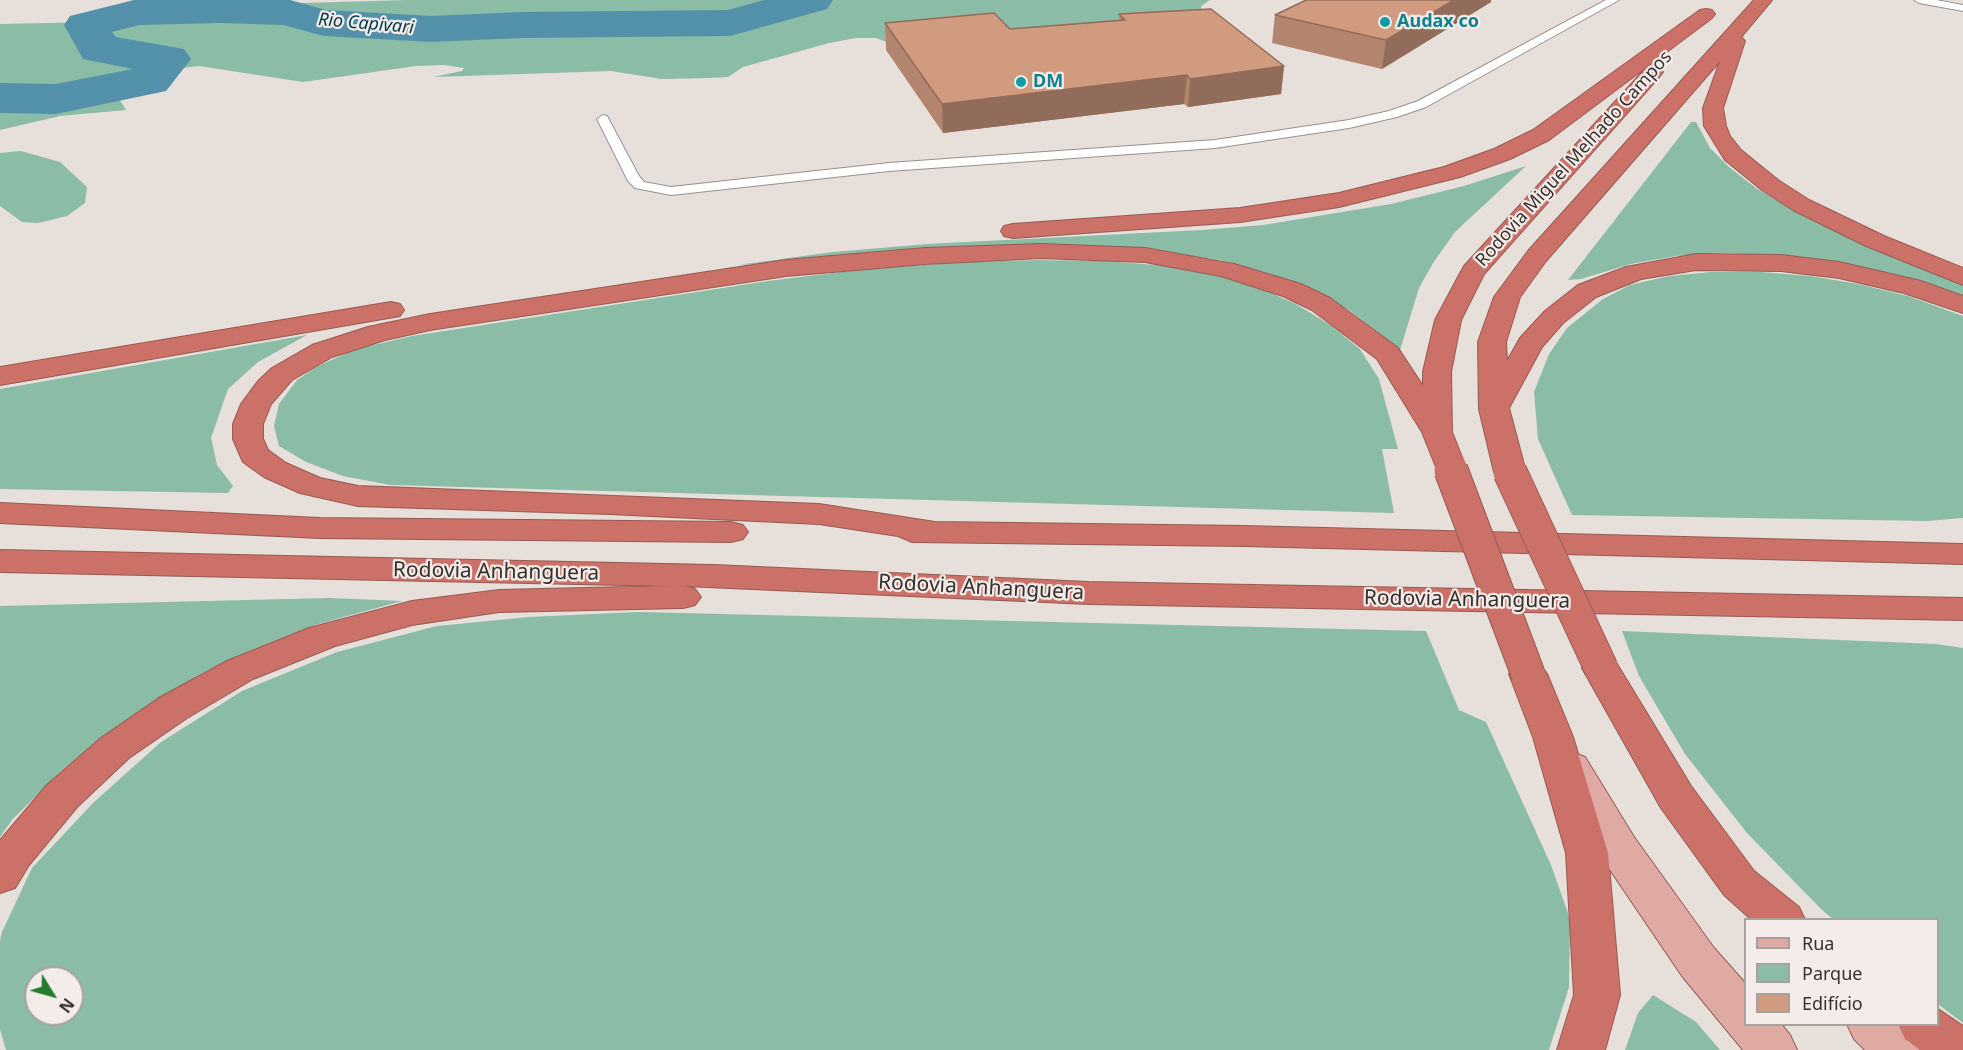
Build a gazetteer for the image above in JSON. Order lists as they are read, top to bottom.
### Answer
{
  "streets": {
    "highway": ["Rodovia Miguel Melhado Campos", "Rodovia Anhanguera"]
  },
  "water": ["Rio Capivari"],
  "places": ["Audax co", "DM"],
  "legend": ["Rua", "Parque", "Edifício"],
  "north": "bottom right"
}
